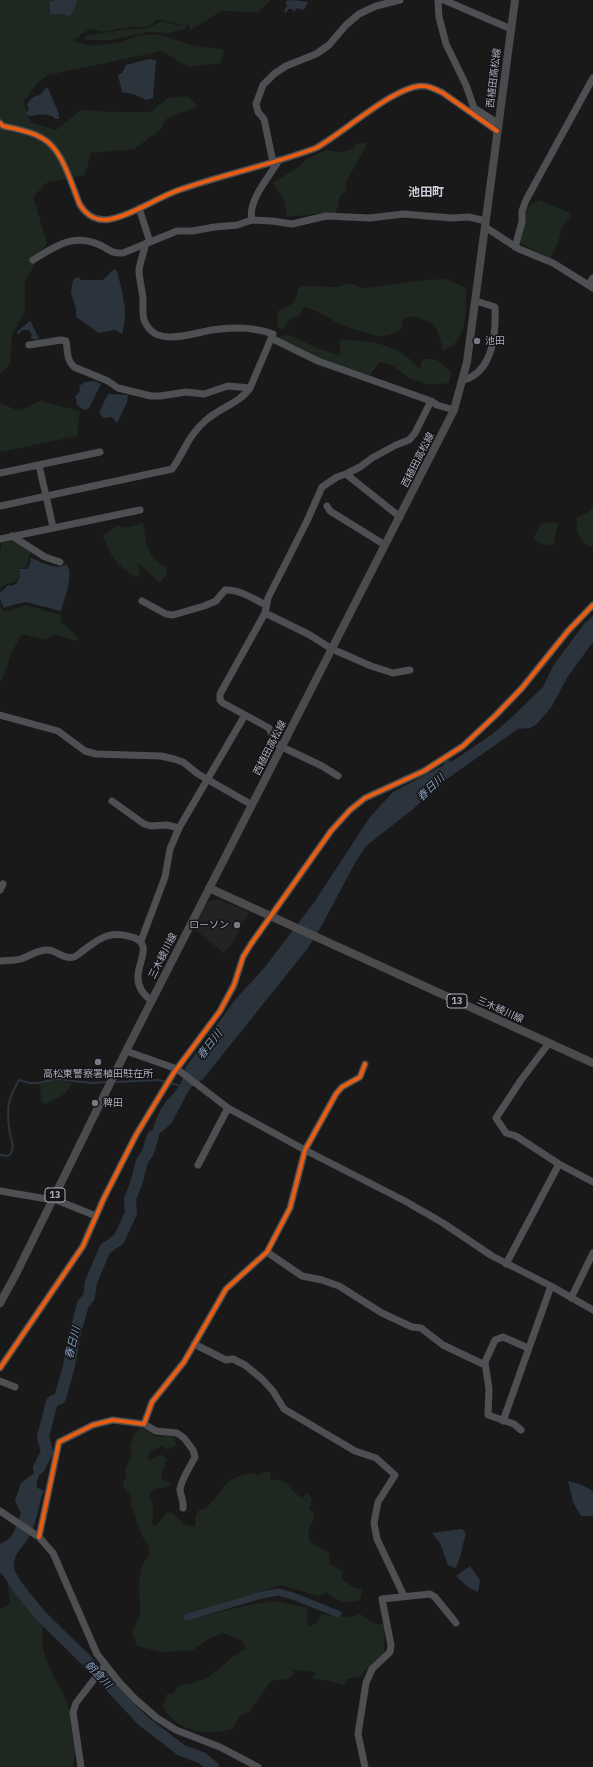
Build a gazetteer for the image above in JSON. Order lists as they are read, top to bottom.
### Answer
{
  "streets": {
    "main road": ["西植田高松線", "三木綾川線", "13"]
  },
  "crossings": [
    ["西植田高松線", "三木綾川線"]
  ],
  "districts": ["池田町"],
  "water": ["春日川", "朝倉川"],
  "places": [
    "池田",
    "ローソン",
    "高松東警察署植田駐在所",
    "稗田"
  ]
}
